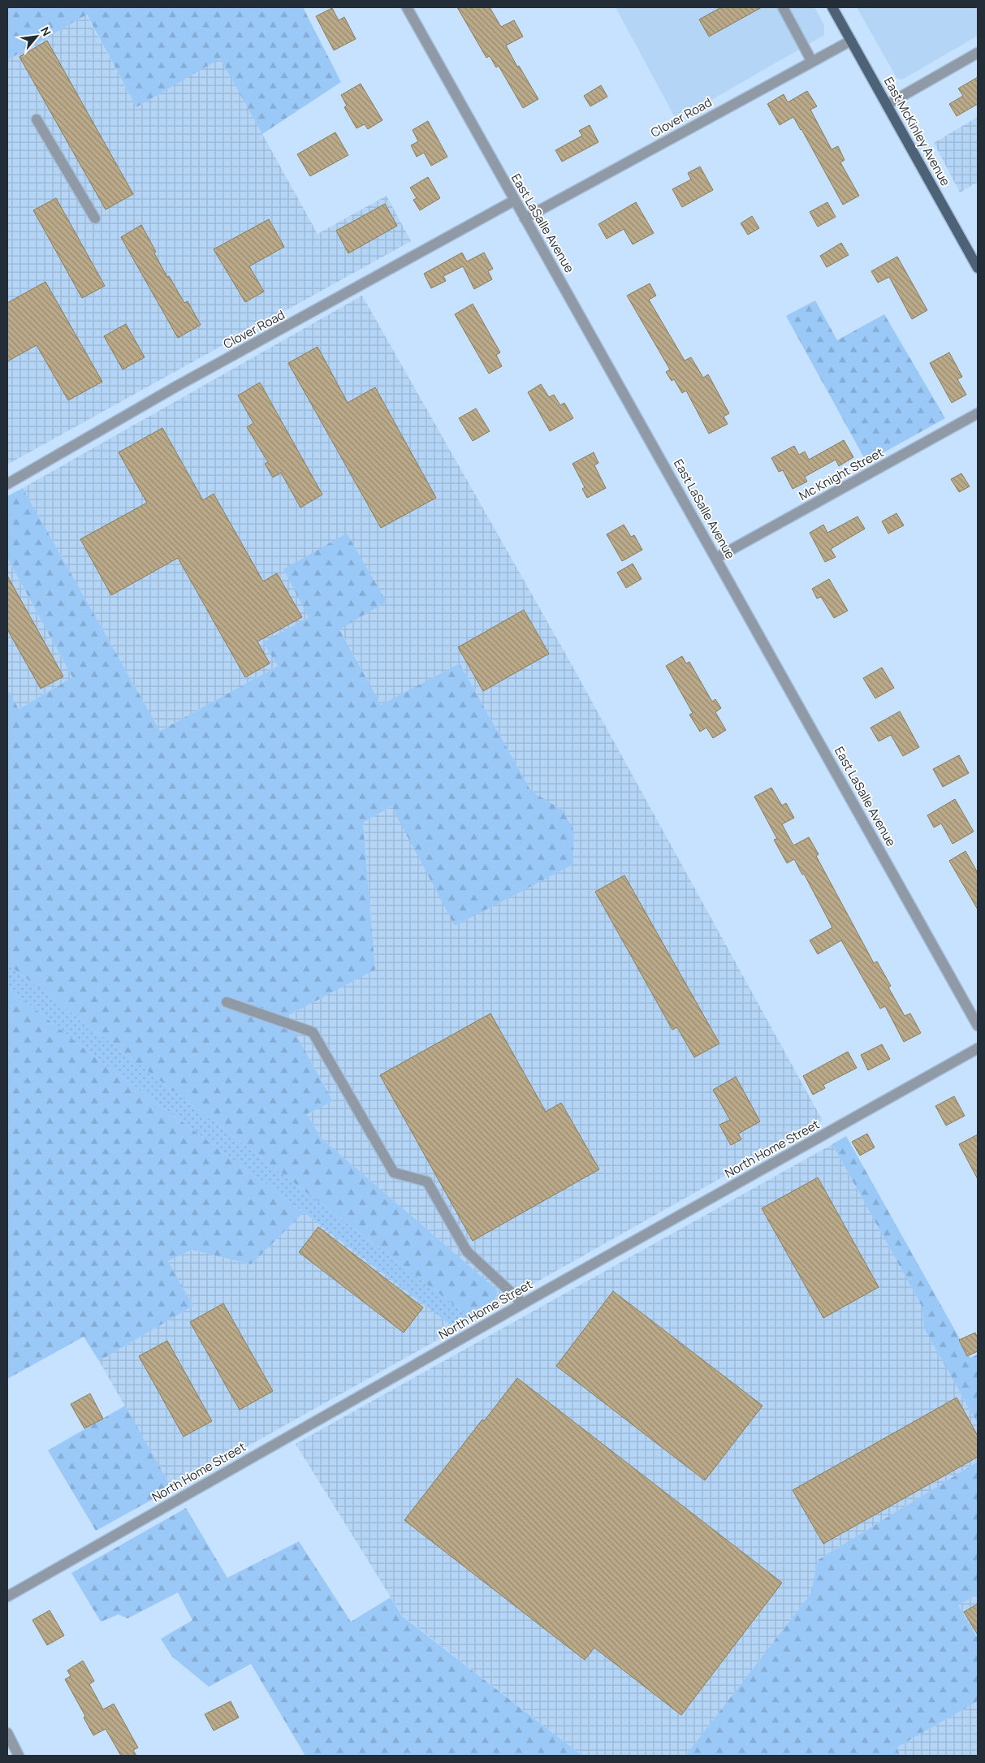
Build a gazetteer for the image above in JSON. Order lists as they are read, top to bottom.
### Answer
{
  "streets": {
    "main road": ["East McKinley Avenue"],
    "street": [
      "Clover Road",
      "East LaSalle Avenue",
      "Mc Knight Street",
      "North Home Street"
    ]
  },
  "crossings": [
    ["Clover Road", "East McKinley Avenue"],
    ["Clover Road", "East LaSalle Avenue"],
    ["East LaSalle Avenue", "Mc Knight Street"]
  ],
  "north": "top right"
}
